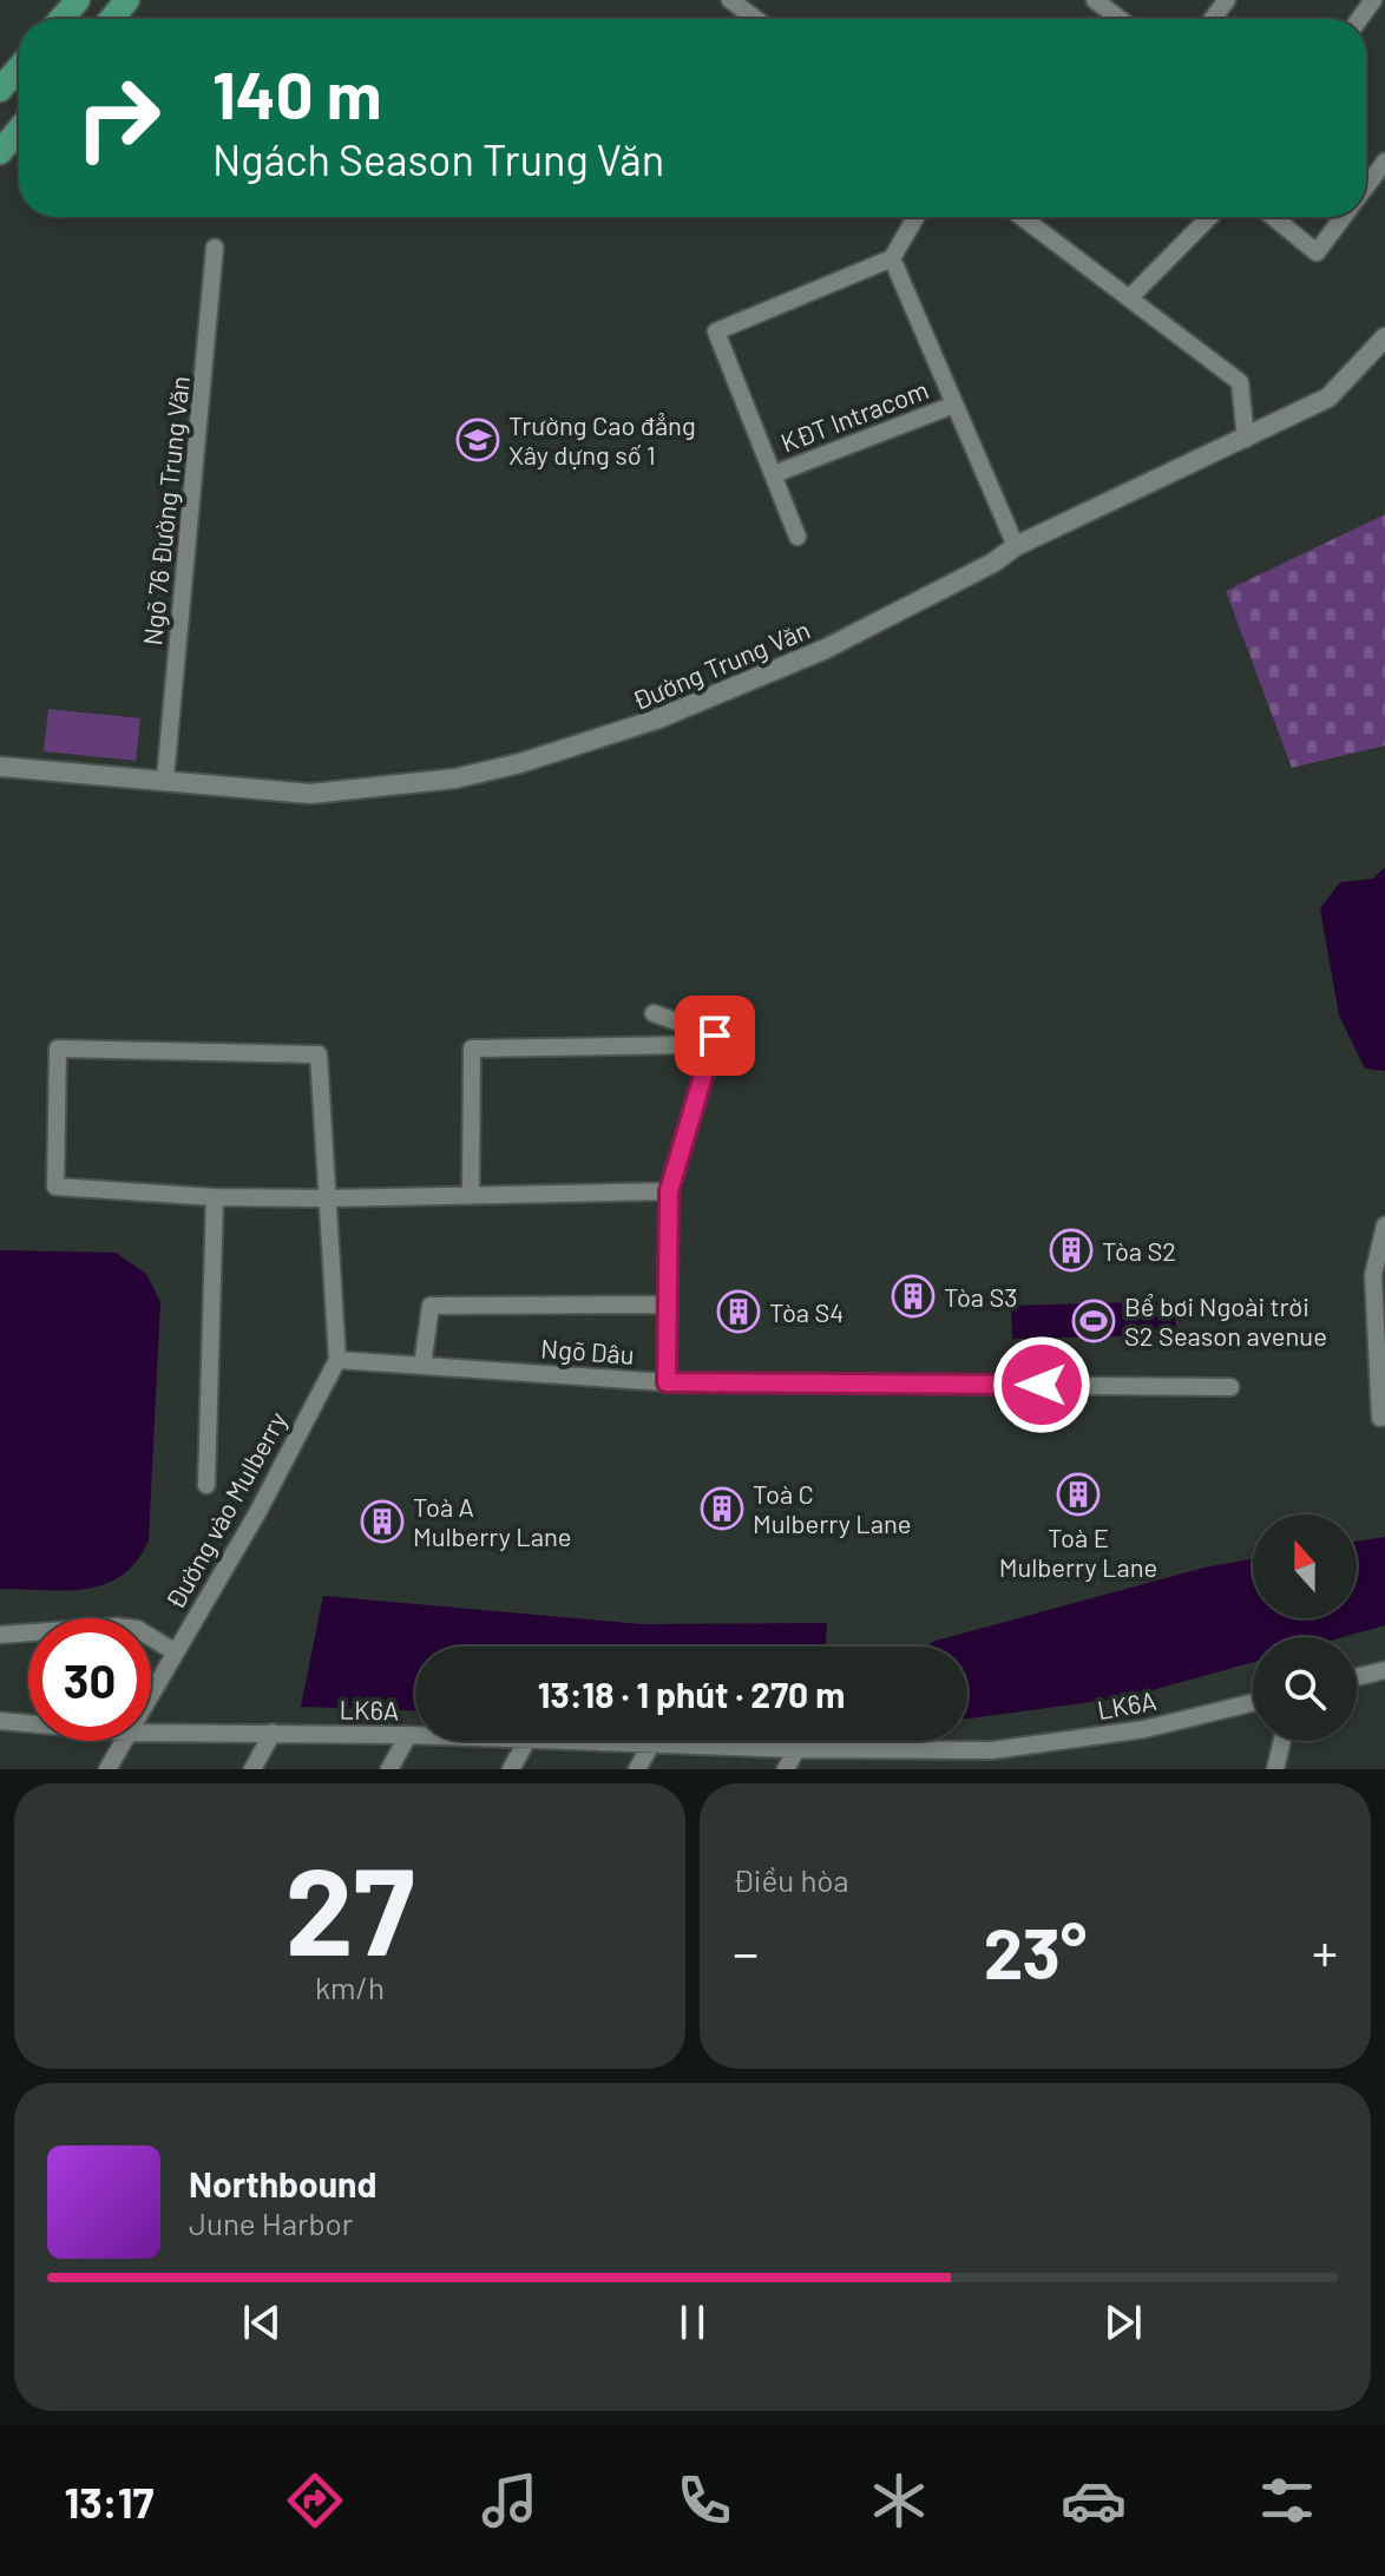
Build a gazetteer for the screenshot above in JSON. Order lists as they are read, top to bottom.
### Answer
{
  "streets": {
    "street": [
      "KĐT Intracom",
      "Ngõ 76 Đường Trung Văn",
      "Đường Trung Văn",
      "Ngõ Dâu",
      "Đường vào Mulberry",
      "LK6A"
    ]
  },
  "crossings": [
    ["KĐT Intracom", "Đường Trung Văn"],
    ["Ngõ 76 Đường Trung Văn", "Đường Trung Văn"],
    ["Ngõ Dâu", "Đường vào Mulberry"]
  ],
  "places": {
    "school or university": ["Trường Cao đẳng Xây dựng số 1"],
    "building": [
      "Tòa S2",
      "Tòa S3",
      "Tòa S4",
      "Toà E Mulberry Lane",
      "Toà C Mulberry Lane",
      "Toà A Mulberry Lane"
    ],
    "sports": ["Bể bơi Ngoài trời S2 Season avenue"]
  },
  "north": "top",
  "page": {
    "turn": ["140 m", "Ngách Season Trung Văn"],
    "limit": "30",
    "trip": "13:18 · 1 phút · 270 m",
    "tile": [
      ["27", "km/h"],
      "Điều hòa"
    ],
    "heat": ["−", "23°", "+"],
    "song": ["Northbound", "June Harbor"],
    "tabs": "13:17"
  }
}
